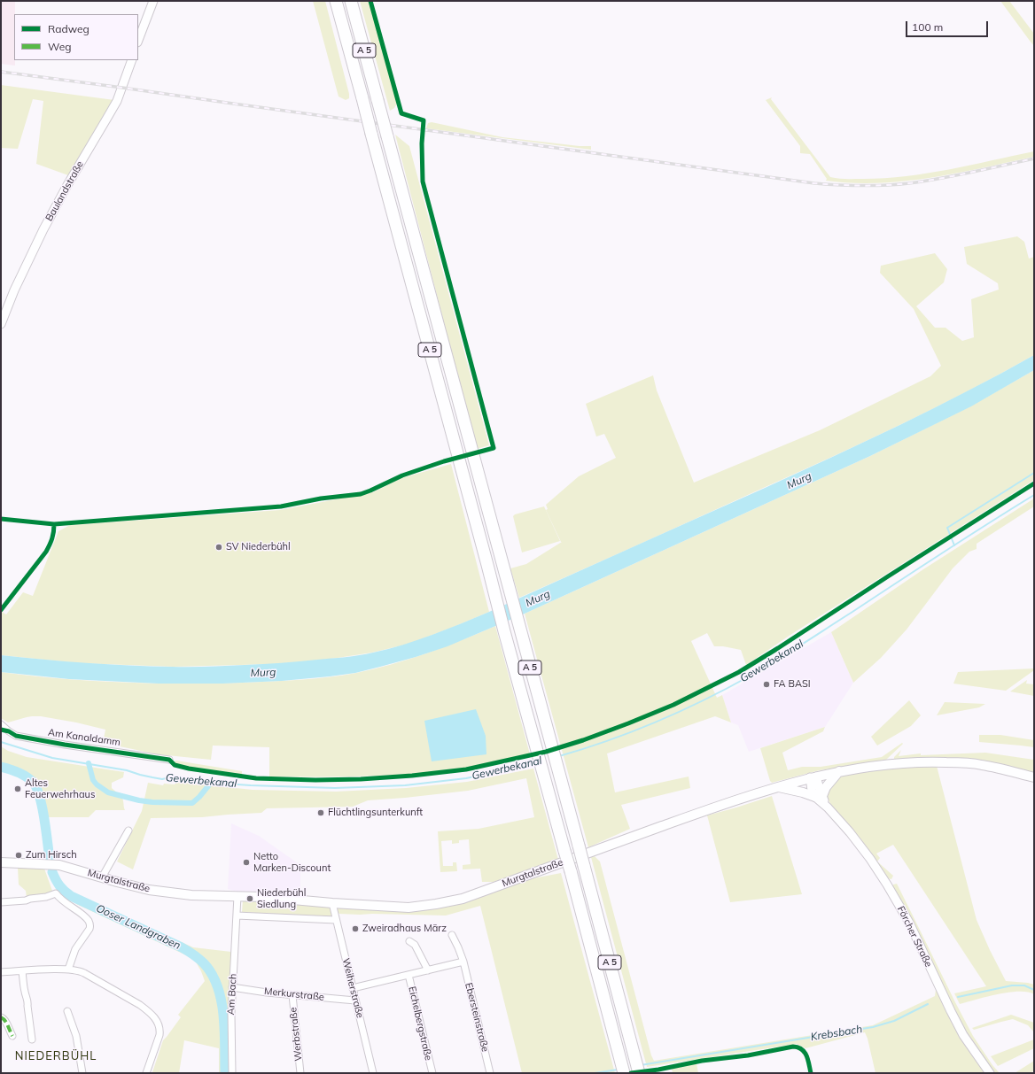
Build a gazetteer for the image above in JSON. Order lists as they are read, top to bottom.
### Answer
{
  "streets": {
    "highway": ["A 5"],
    "main road": ["Murgtalstraße"],
    "street": [
      "Baulandstraße",
      "Am Kanaldamm",
      "Förcher Straße",
      "Weiherstraße",
      "Am Bach",
      "Merkurstraße",
      "Ebersteinstraße",
      "Eichelbergstraße",
      "Werbstraße"
    ]
  },
  "crossings": [
    ["Murgtalstraße", "Weiherstraße"],
    ["Weiherstraße", "Merkurstraße"],
    ["Am Bach", "Merkurstraße"],
    ["Merkurstraße", "Werbstraße"]
  ],
  "districts": ["NIEDERBÜHL"],
  "water": [
    "Murg",
    "Gewerbekanal",
    "Ooser Landgraben",
    "Krebsbach"
  ],
  "places": [
    "SV Niederbühl",
    "FA BASI",
    "Altes Feuerwehrhaus",
    "Flüchtlingsunterkunft",
    "Zum Hirsch",
    "Netto Marken-Discount",
    "Niederbühl Siedlung",
    "Zweiradhaus März"
  ],
  "legend": ["Radweg", "Weg"],
  "scale_bar": "100 m"
}
